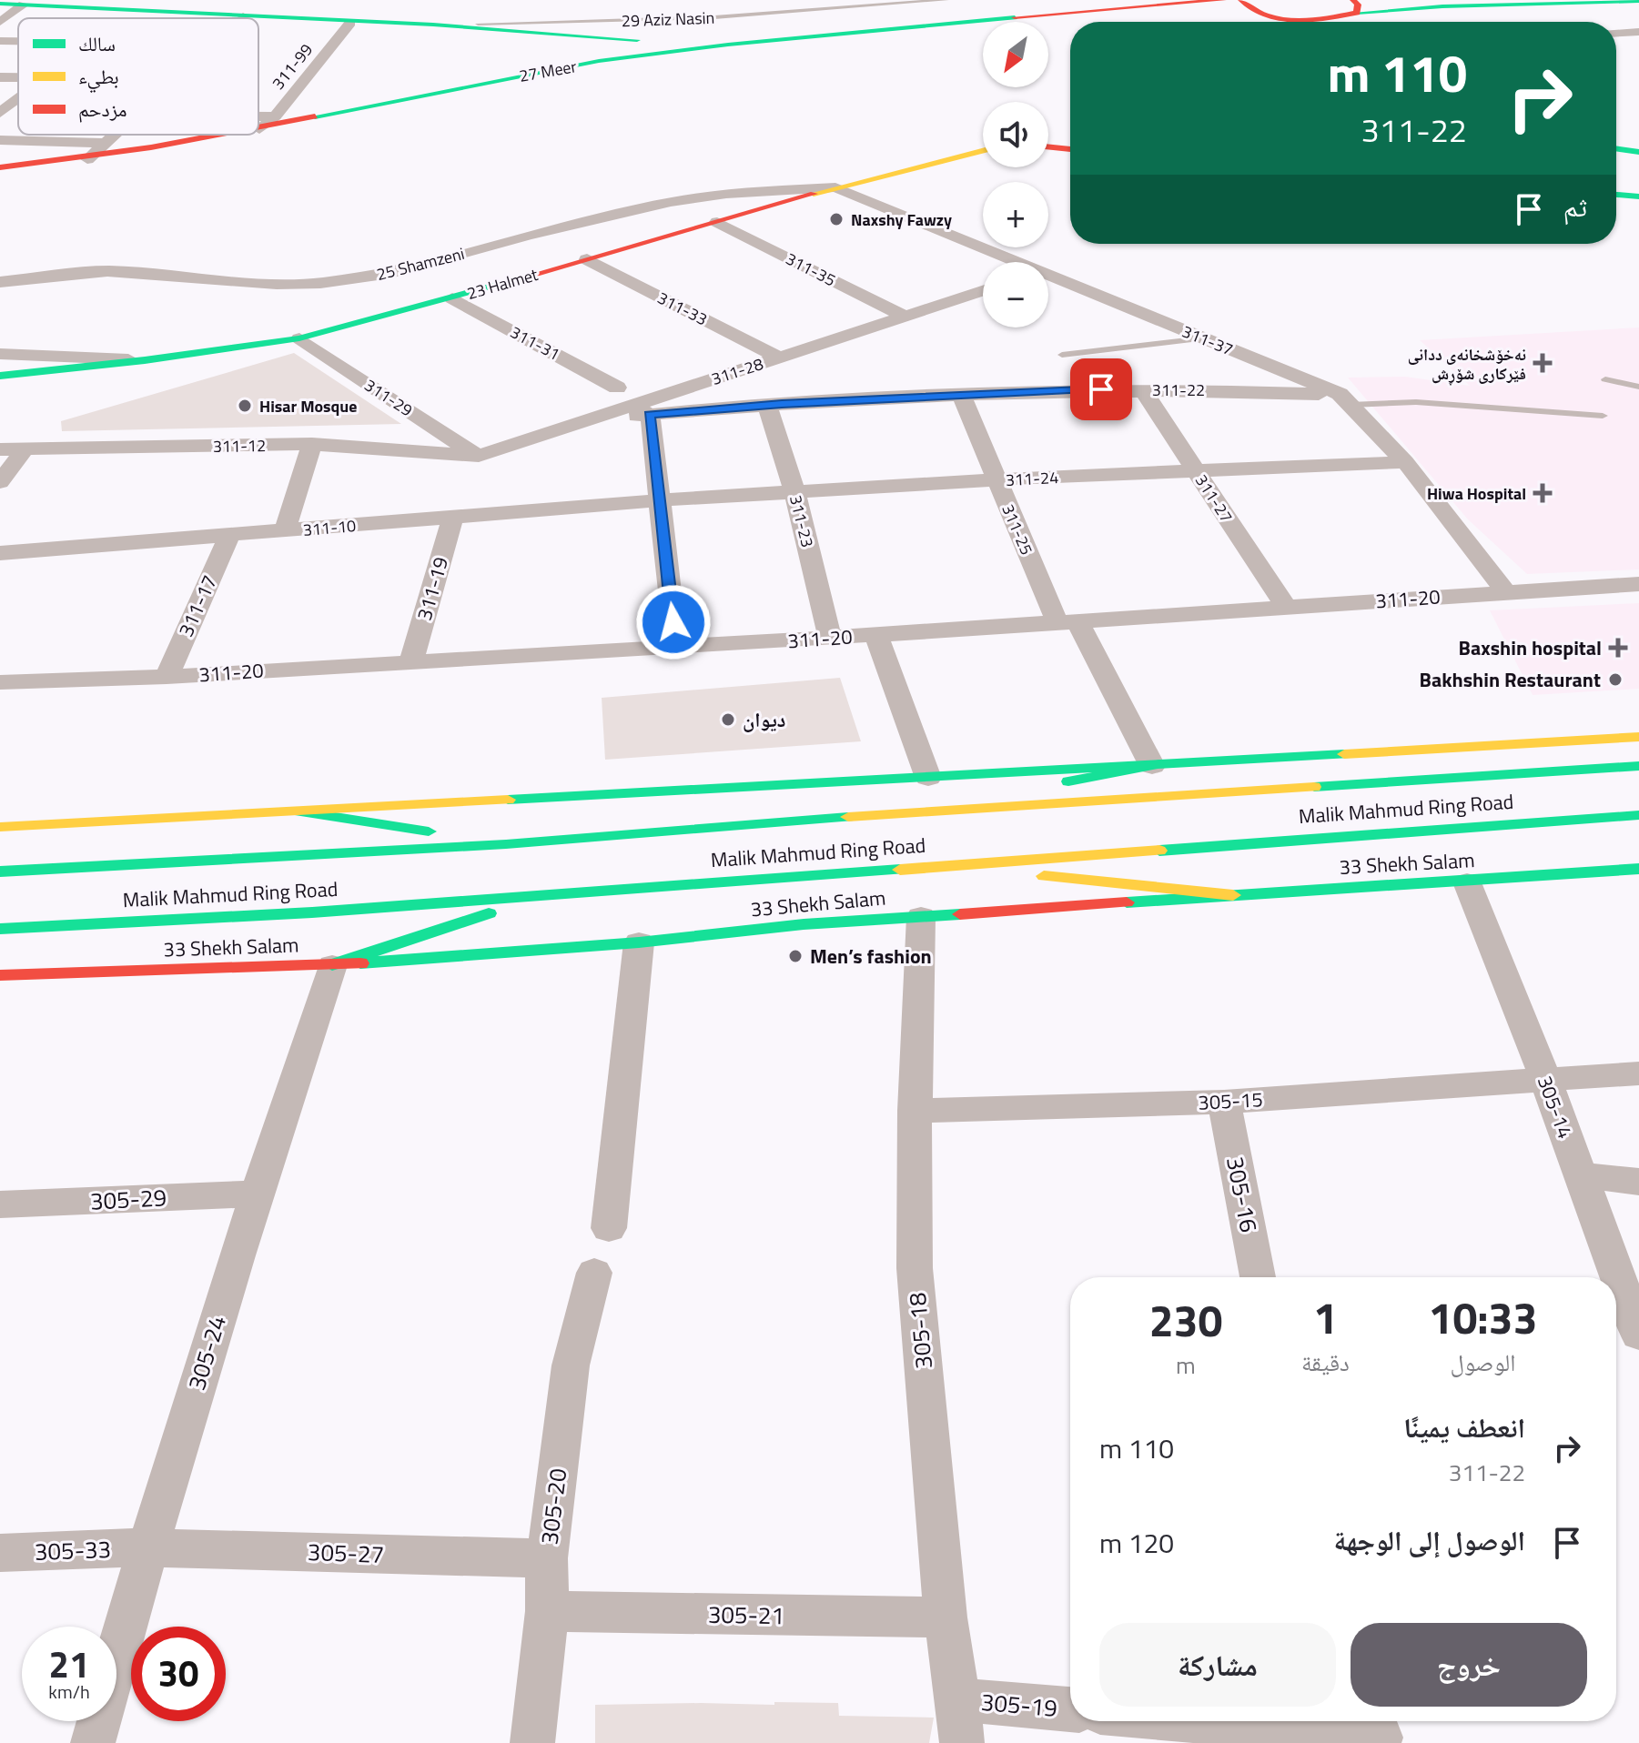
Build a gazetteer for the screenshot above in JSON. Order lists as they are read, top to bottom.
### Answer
{
  "streets": {
    "main road": [
      "29 Aziz Nasin",
      "27 Meer",
      "23 Halmet",
      "Malik Mahmud Ring Road",
      "33 Shekh Salam"
    ],
    "street": [
      "311-99",
      "25 Shamzeni",
      "311-35",
      "311-33",
      "311-37",
      "311-31",
      "311-28",
      "311-22",
      "311-29",
      "311-12",
      "311-24",
      "311-27",
      "311-23",
      "311-10",
      "311-25",
      "311-19",
      "311-20",
      "311-17",
      "305-15",
      "305-14",
      "305-16",
      "305-29",
      "305-18",
      "305-24",
      "305-20",
      "305-33",
      "305-27",
      "305-21",
      "305-19"
    ]
  },
  "crossings": [
    ["29 Aziz Nasin", "311-99"],
    ["29 Aziz Nasin", "27 Meer"],
    ["311-99", "27 Meer"],
    ["25 Shamzeni", "23 Halmet"],
    ["25 Shamzeni", "311-37"],
    ["311-35", "23 Halmet"],
    ["311-35", "311-28"],
    ["23 Halmet", "311-33"],
    ["23 Halmet", "311-37"],
    ["23 Halmet", "311-31"],
    ["23 Halmet", "311-29"],
    ["311-33", "311-28"],
    ["311-37", "311-22"],
    ["311-37", "311-24"],
    ["311-37", "311-20"],
    ["311-28", "311-22"],
    ["311-22", "311-29"],
    ["311-22", "311-12"],
    ["311-22", "311-27"],
    ["311-22", "311-23"],
    ["311-22", "311-25"],
    ["311-29", "311-12"],
    ["311-24", "311-27"],
    ["311-24", "311-23"],
    ["311-24", "311-10"],
    ["311-24", "311-25"],
    ["311-27", "311-20"],
    ["311-23", "311-20"],
    ["311-10", "311-19"],
    ["311-10", "311-17"],
    ["311-25", "311-20"],
    ["311-19", "311-20"],
    ["311-20", "311-17"],
    ["33 Shekh Salam", "305-14"],
    ["33 Shekh Salam", "305-18"],
    ["33 Shekh Salam", "305-24"],
    ["305-15", "305-14"],
    ["305-15", "305-16"],
    ["305-15", "305-18"],
    ["305-29", "305-24"],
    ["305-18", "305-21"],
    ["305-18", "305-19"],
    ["305-24", "305-33"],
    ["305-24", "305-27"],
    ["305-20", "305-27"],
    ["305-20", "305-21"],
    ["305-33", "305-27"]
  ],
  "places": {
    "other": [
      "Naxshy Fawzy",
      "Hisar Mosque",
      "Bakhshin Restaurant",
      "دیوان",
      "Men’s fashion"
    ],
    "health": ["نەخۆشخانەی ددانی فێرکاری شۆڕش", "Hiwa Hospital", "Baxshin hospital"]
  },
  "legend": ["سالك", "بطيء", "مزدحم"],
  "north": "bottom left",
  "page": {
    "map_buttons": ["+", "−"],
    "turn": ["110 m", "311-22"],
    "then": "ثم",
    "eta": [
      "10:33",
      "الوصول",
      "1",
      "دقيقة",
      "230",
      "m"
    ],
    "list": [
      {
        "name": "انعطف يمينًا",
        "note": "311-22",
        "value": "110 m"
      },
      {
        "name": "الوصول إلى الوجهة",
        "value": "120 m"
      }
    ],
    "buttons": ["خروج", "مشاركة"],
    "speed": "21 km/h",
    "limit": "30"
  }
}
